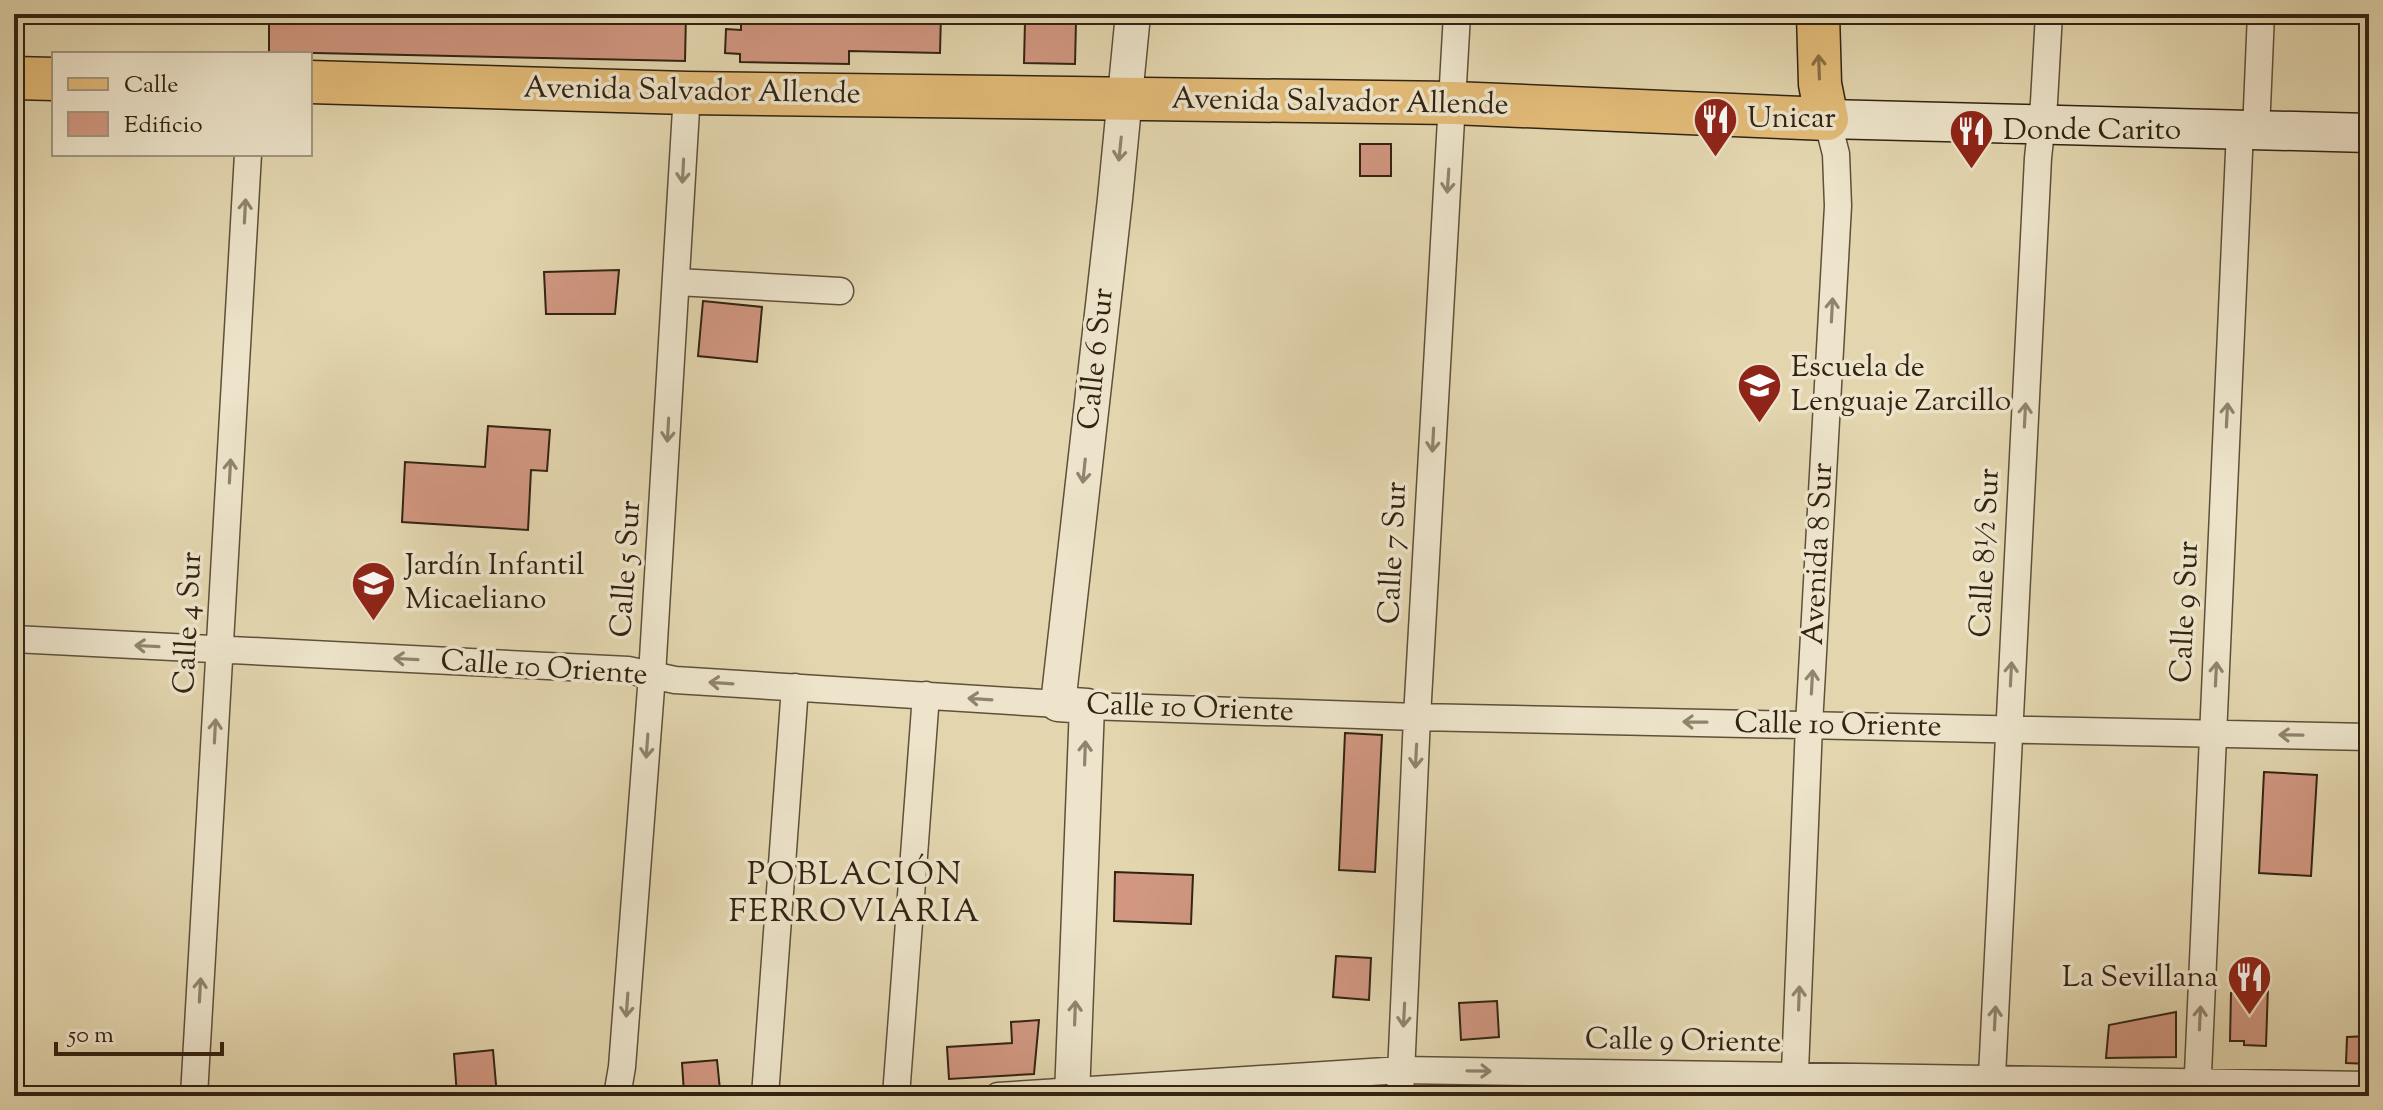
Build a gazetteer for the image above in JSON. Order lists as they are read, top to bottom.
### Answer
{
  "streets": {
    "main road": ["Avenida Salvador Allende", "Avenida 8 Sur"],
    "street": [
      "Calle 6 Sur",
      "Calle 7 Sur",
      "Calle 8½ Sur",
      "Calle 5 Sur",
      "Calle 9 Sur",
      "Calle 4 Sur",
      "Calle 10 Oriente",
      "Calle 9 Oriente"
    ]
  },
  "crossings": [
    ["Avenida Salvador Allende", "Calle 6 Sur"],
    ["Avenida Salvador Allende", "Calle 7 Sur"],
    ["Avenida Salvador Allende", "Calle 8½ Sur"],
    ["Avenida Salvador Allende", "Avenida 8 Sur"],
    ["Avenida Salvador Allende", "Calle 5 Sur"],
    ["Avenida Salvador Allende", "Calle 9 Sur"],
    ["Calle 6 Sur", "Calle 10 Oriente"],
    ["Calle 6 Sur", "Calle 9 Oriente"],
    ["Calle 7 Sur", "Calle 10 Oriente"],
    ["Calle 7 Sur", "Calle 9 Oriente"],
    ["Calle 8½ Sur", "Calle 10 Oriente"],
    ["Calle 8½ Sur", "Calle 9 Oriente"],
    ["Avenida 8 Sur", "Calle 10 Oriente"],
    ["Avenida 8 Sur", "Calle 9 Oriente"],
    ["Calle 5 Sur", "Calle 10 Oriente"],
    ["Calle 9 Sur", "Calle 10 Oriente"],
    ["Calle 9 Sur", "Calle 9 Oriente"],
    ["Calle 4 Sur", "Calle 10 Oriente"]
  ],
  "one_way": [
    "Calle 7 Sur",
    "Calle 8½ Sur",
    "Avenida 8 Sur",
    "Calle 9 Sur",
    "Calle 4 Sur",
    "Calle 10 Oriente"
  ],
  "districts": ["POBLACIÓN FERROVIARIA"],
  "places": {
    "restaurant": ["Unicar", "Donde Carito", "La Sevillana"],
    "school or university": ["Escuela de Lenguaje Zarcillo", "Jardín Infantil Micaeliano"]
  },
  "legend": ["Calle", "Edificio"],
  "scale_bar": "50 m"
}
